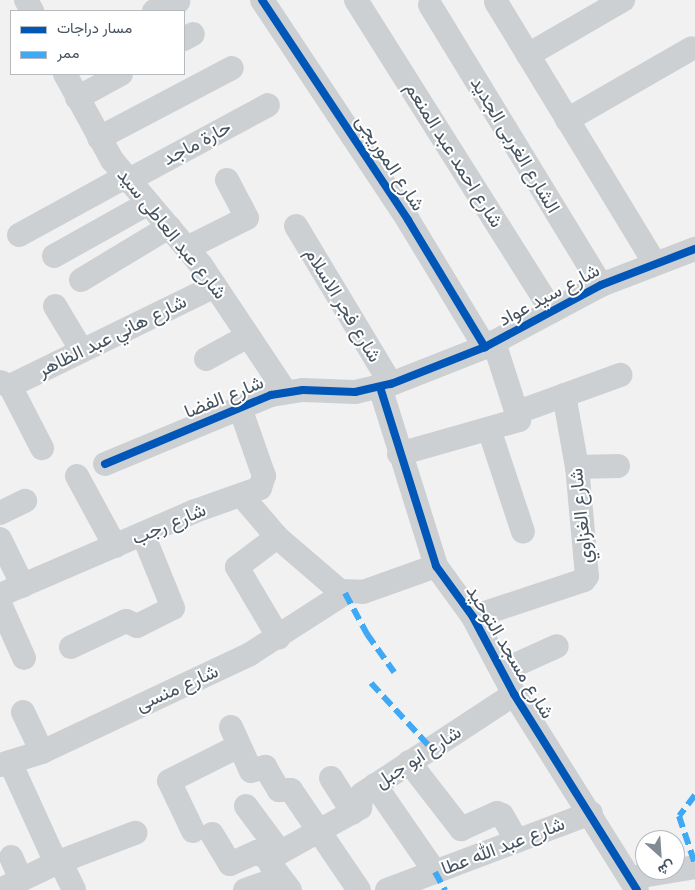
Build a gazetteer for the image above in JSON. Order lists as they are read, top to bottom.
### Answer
{
  "streets": {
    "street": [
      "حارة ماجد",
      "الشارع الغربى الجديد",
      "شارع احمد عبد المنعم",
      "شارع الموريجى",
      "شارع عبد العاطى سيد",
      "شارع سيد عواد",
      "شارع فجر الاسلام",
      "شارع هاني عبد الظاهر",
      "شارع الفضا",
      "شارع الغزاوي",
      "شارع رجب",
      "شارع مسجد التوحيد",
      "شارع منسى",
      "شارع ابو جبل",
      "شارع عبد الله عطا"
    ]
  },
  "crossings": [
    ["حارة ماجد", "شارع عبد العاطى سيد"],
    ["الشارع الغربى الجديد", "شارع سيد عواد"],
    ["شارع احمد عبد المنعم", "شارع سيد عواد"],
    ["شارع الموريجى", "شارع سيد عواد"],
    ["شارع عبد العاطى سيد", "شارع هاني عبد الظاهر"],
    ["شارع عبد العاطى سيد", "شارع الفضا"],
    ["شارع سيد عواد", "شارع فجر الاسلام"],
    ["شارع سيد عواد", "شارع الفضا"],
    ["شارع سيد عواد", "شارع مسجد التوحيد"],
    ["شارع فجر الاسلام", "شارع الفضا"],
    ["شارع فجر الاسلام", "شارع مسجد التوحيد"],
    ["شارع الفضا", "شارع رجب"],
    ["شارع الفضا", "شارع مسجد التوحيد"],
    ["شارع الغزاوي", "شارع مسجد التوحيد"],
    ["شارع مسجد التوحيد", "شارع ابو جبل"],
    ["شارع مسجد التوحيد", "شارع عبد الله عطا"]
  ],
  "legend": ["مسار دراجات", "ممر"],
  "north": "bottom right"
}
